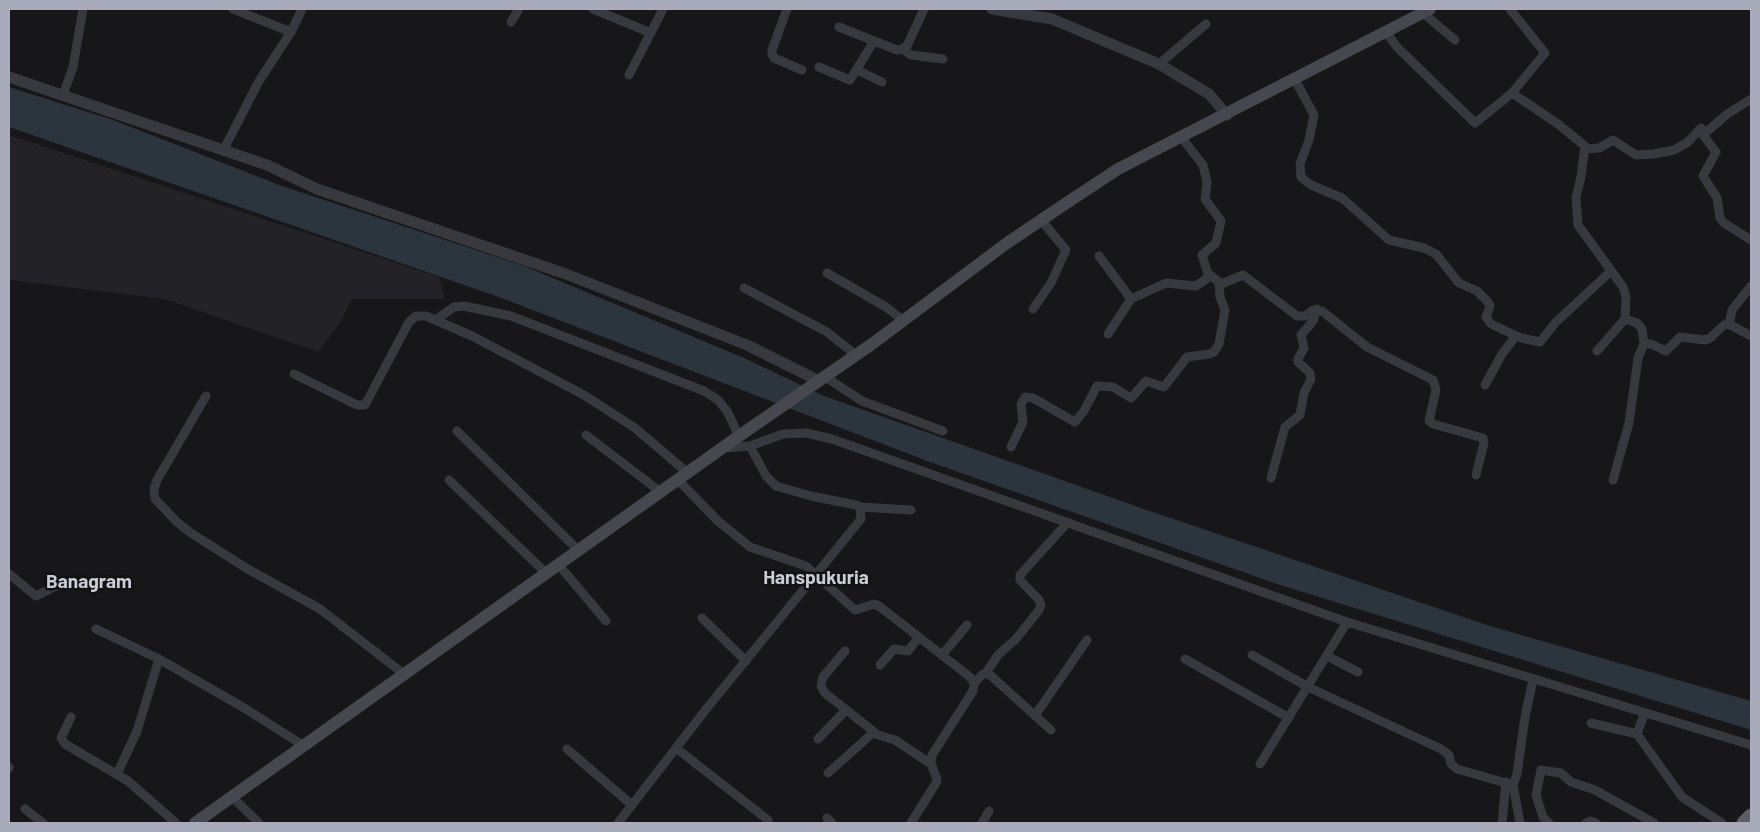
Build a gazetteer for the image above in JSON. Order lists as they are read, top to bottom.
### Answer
{
  "districts": ["Hanspukuria", "Banagram"]
}
